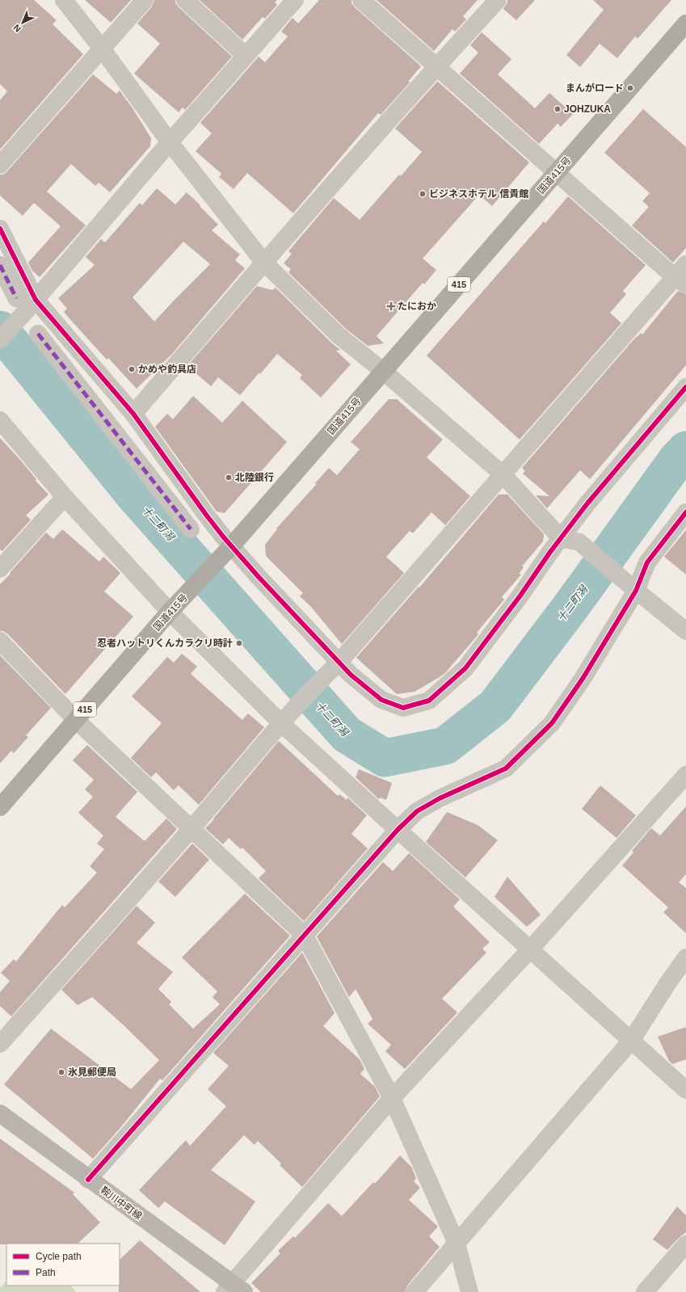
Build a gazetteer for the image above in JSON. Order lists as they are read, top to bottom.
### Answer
{
  "streets": {
    "highway": ["国道415号", "415"],
    "main road": ["鞍川中町線"]
  },
  "water": ["十二町潟"],
  "places": {
    "other": [
      "まんがロード",
      "JOHZUKA",
      "ビジネスホテル 信貴館",
      "かめや釣具店",
      "北陸銀行",
      "忍者ハットリくんカラクリ時計",
      "氷見郵便局"
    ],
    "health": ["たにおか"]
  },
  "legend": ["Cycle path", "Path"],
  "north": "bottom left"
}
